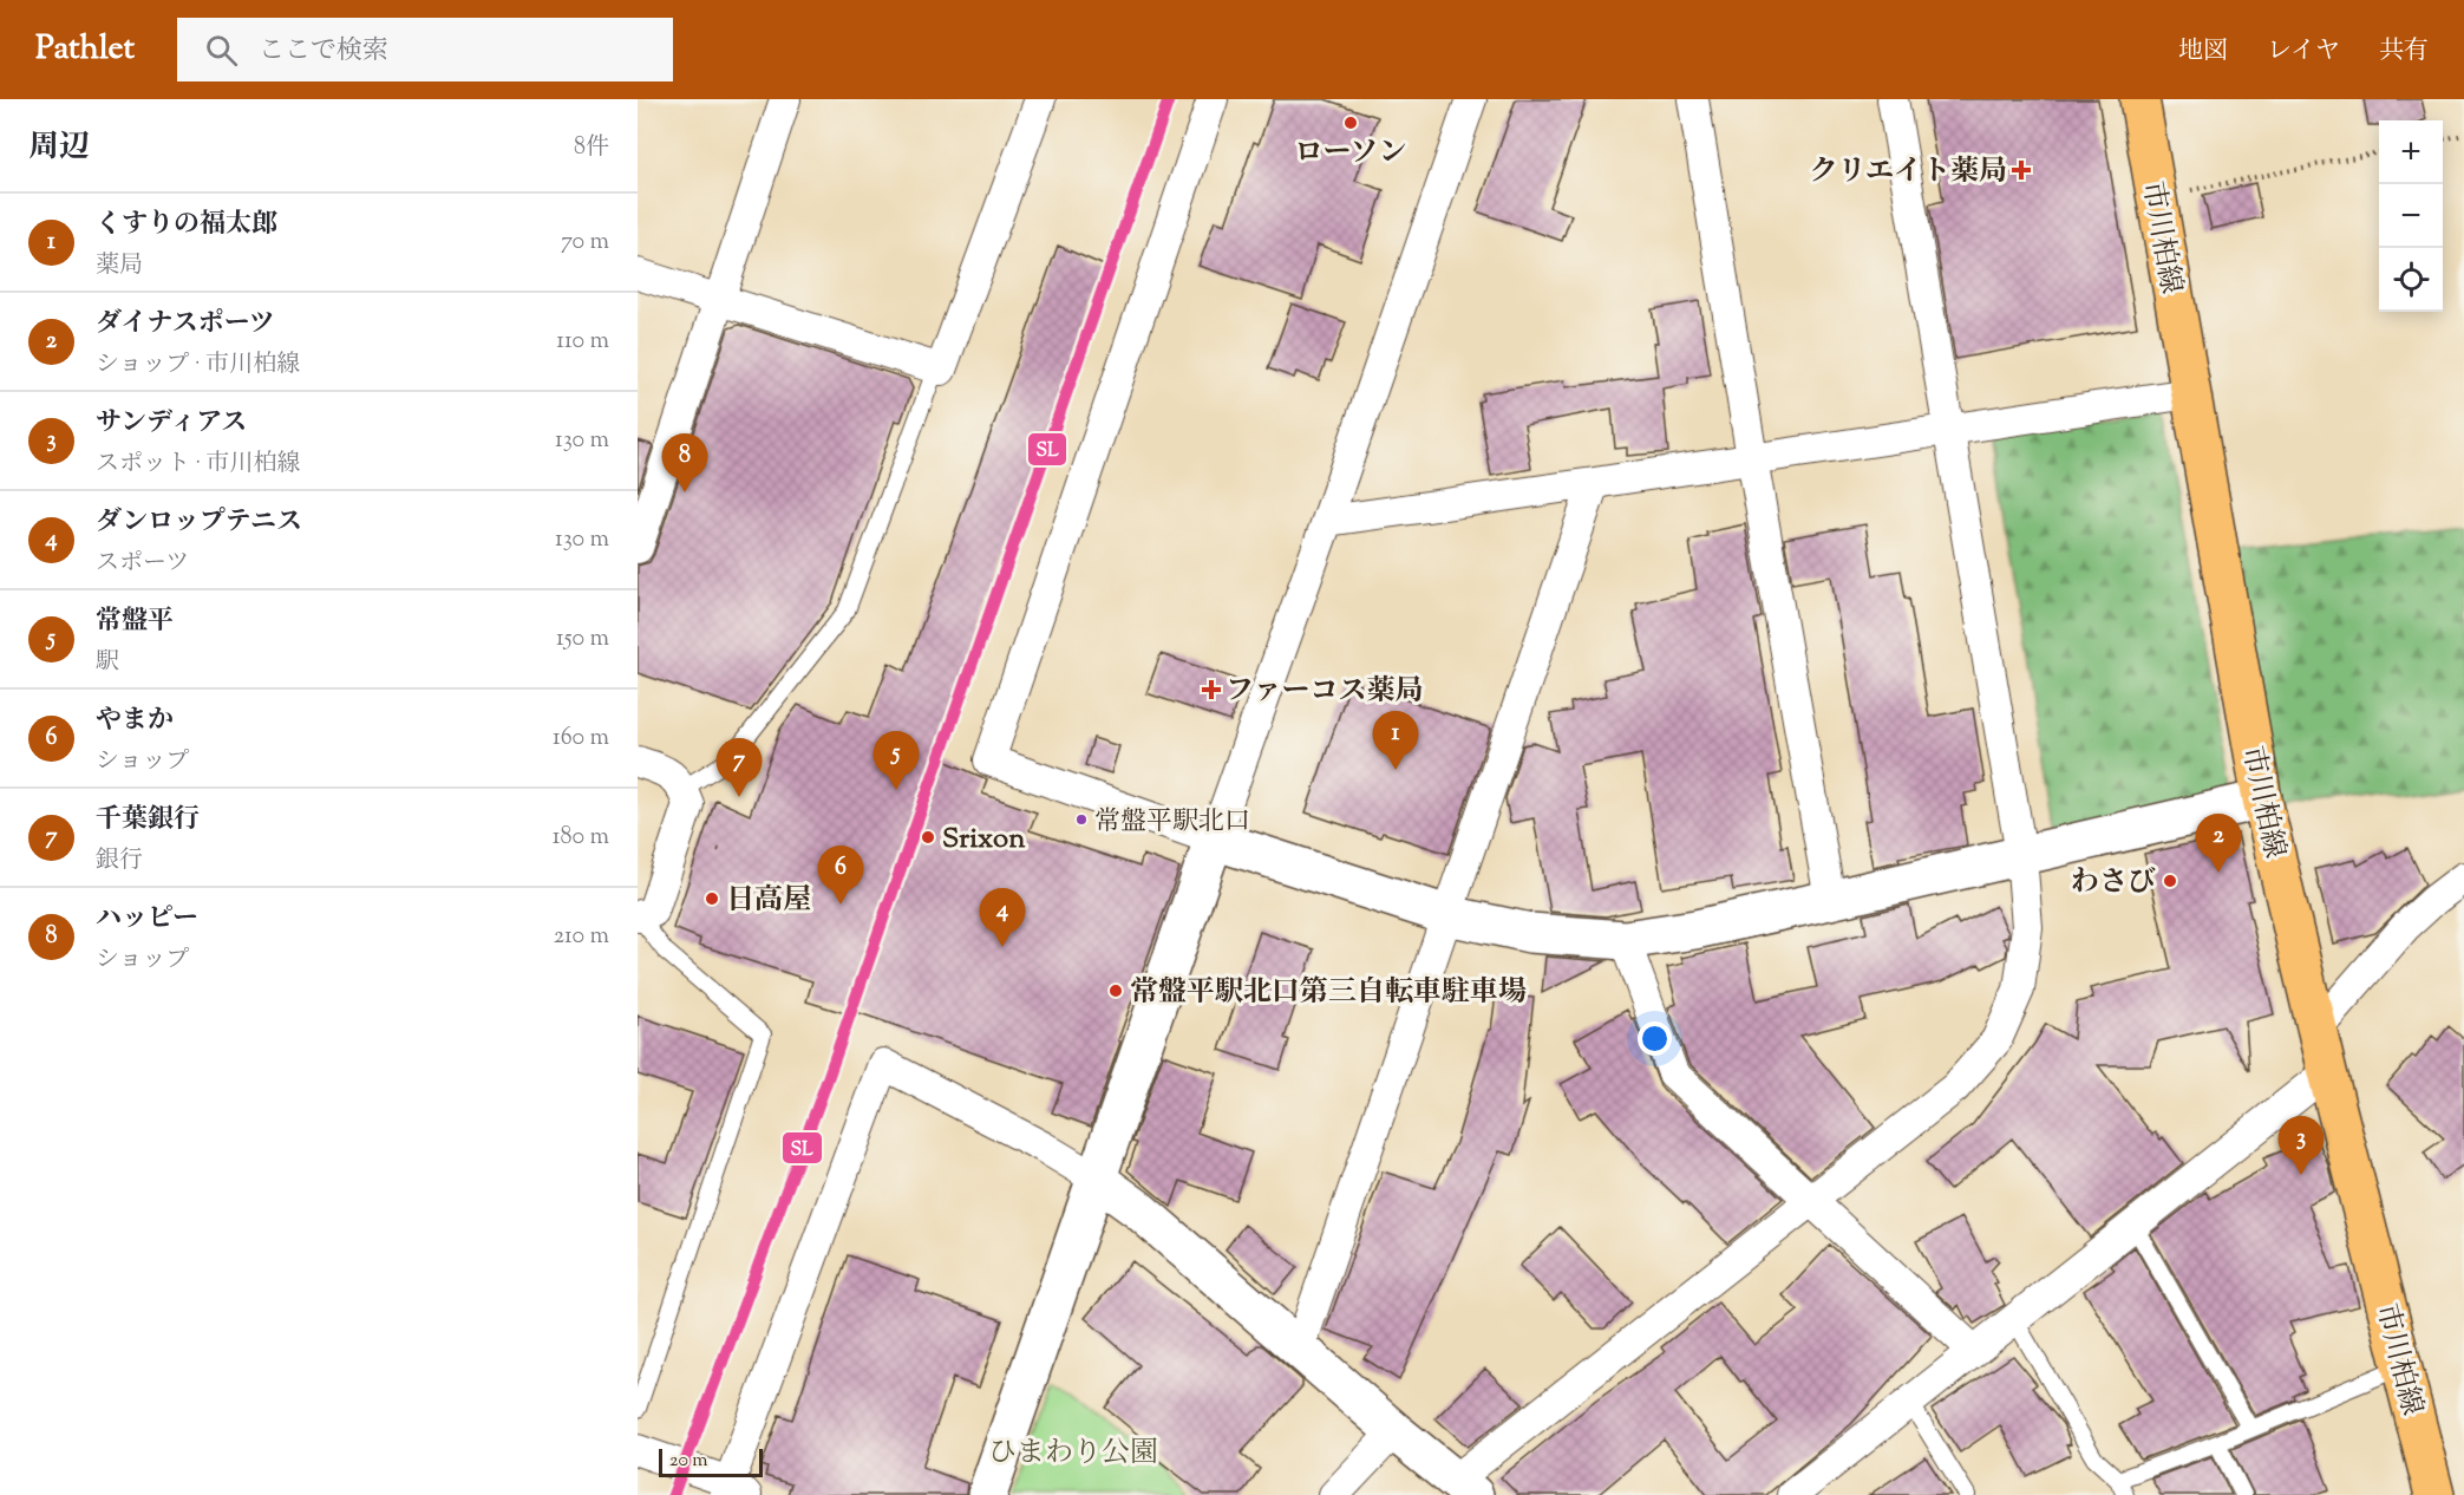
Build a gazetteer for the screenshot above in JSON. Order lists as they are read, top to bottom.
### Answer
{
  "streets": {
    "main road": ["市川柏線"]
  },
  "parks": ["ひまわり公園"],
  "places": {
    "other": [
      "ローソン",
      "常盤平駅北口",
      "Srixon",
      "わさび",
      "日高屋",
      "常盤平駅北口第三自転車駐車場"
    ],
    "health": ["クリエイト薬局", "ファーコス薬局"]
  },
  "lines": ["transit line SL"],
  "scale_bar": "20 m",
  "page": {
    "header": "Pathlet",
    "search": "ここで検索",
    "nav": ["地図", "レイヤ", "共有"],
    "heading": ["周辺", "8件"],
    "map_buttons": ["+", "−"],
    "list": [
      {
        "mark": "1",
        "name": "くすりの福太郎",
        "note": "薬局",
        "value": "70 m"
      },
      {
        "mark": "2",
        "name": "ダイナスポーツ",
        "note": "ショップ · 市川柏線",
        "value": "110 m"
      },
      {
        "mark": "3",
        "name": "サンディアス",
        "note": "スポット · 市川柏線",
        "value": "130 m"
      },
      {
        "mark": "4",
        "name": "ダンロップテニス",
        "note": "スポーツ",
        "value": "130 m"
      },
      {
        "mark": "5",
        "name": "常盤平",
        "note": "駅",
        "value": "150 m"
      },
      {
        "mark": "6",
        "name": "やまか",
        "note": "ショップ",
        "value": "160 m"
      },
      {
        "mark": "7",
        "name": "千葉銀行",
        "note": "銀行",
        "value": "180 m"
      },
      {
        "mark": "8",
        "name": "ハッピー",
        "note": "ショップ",
        "value": "210 m"
      }
    ],
    "pins": [
      "8",
      "1",
      "5",
      "7",
      "2",
      "6",
      "4",
      "3"
    ],
    "scale": "20 m"
  }
}
